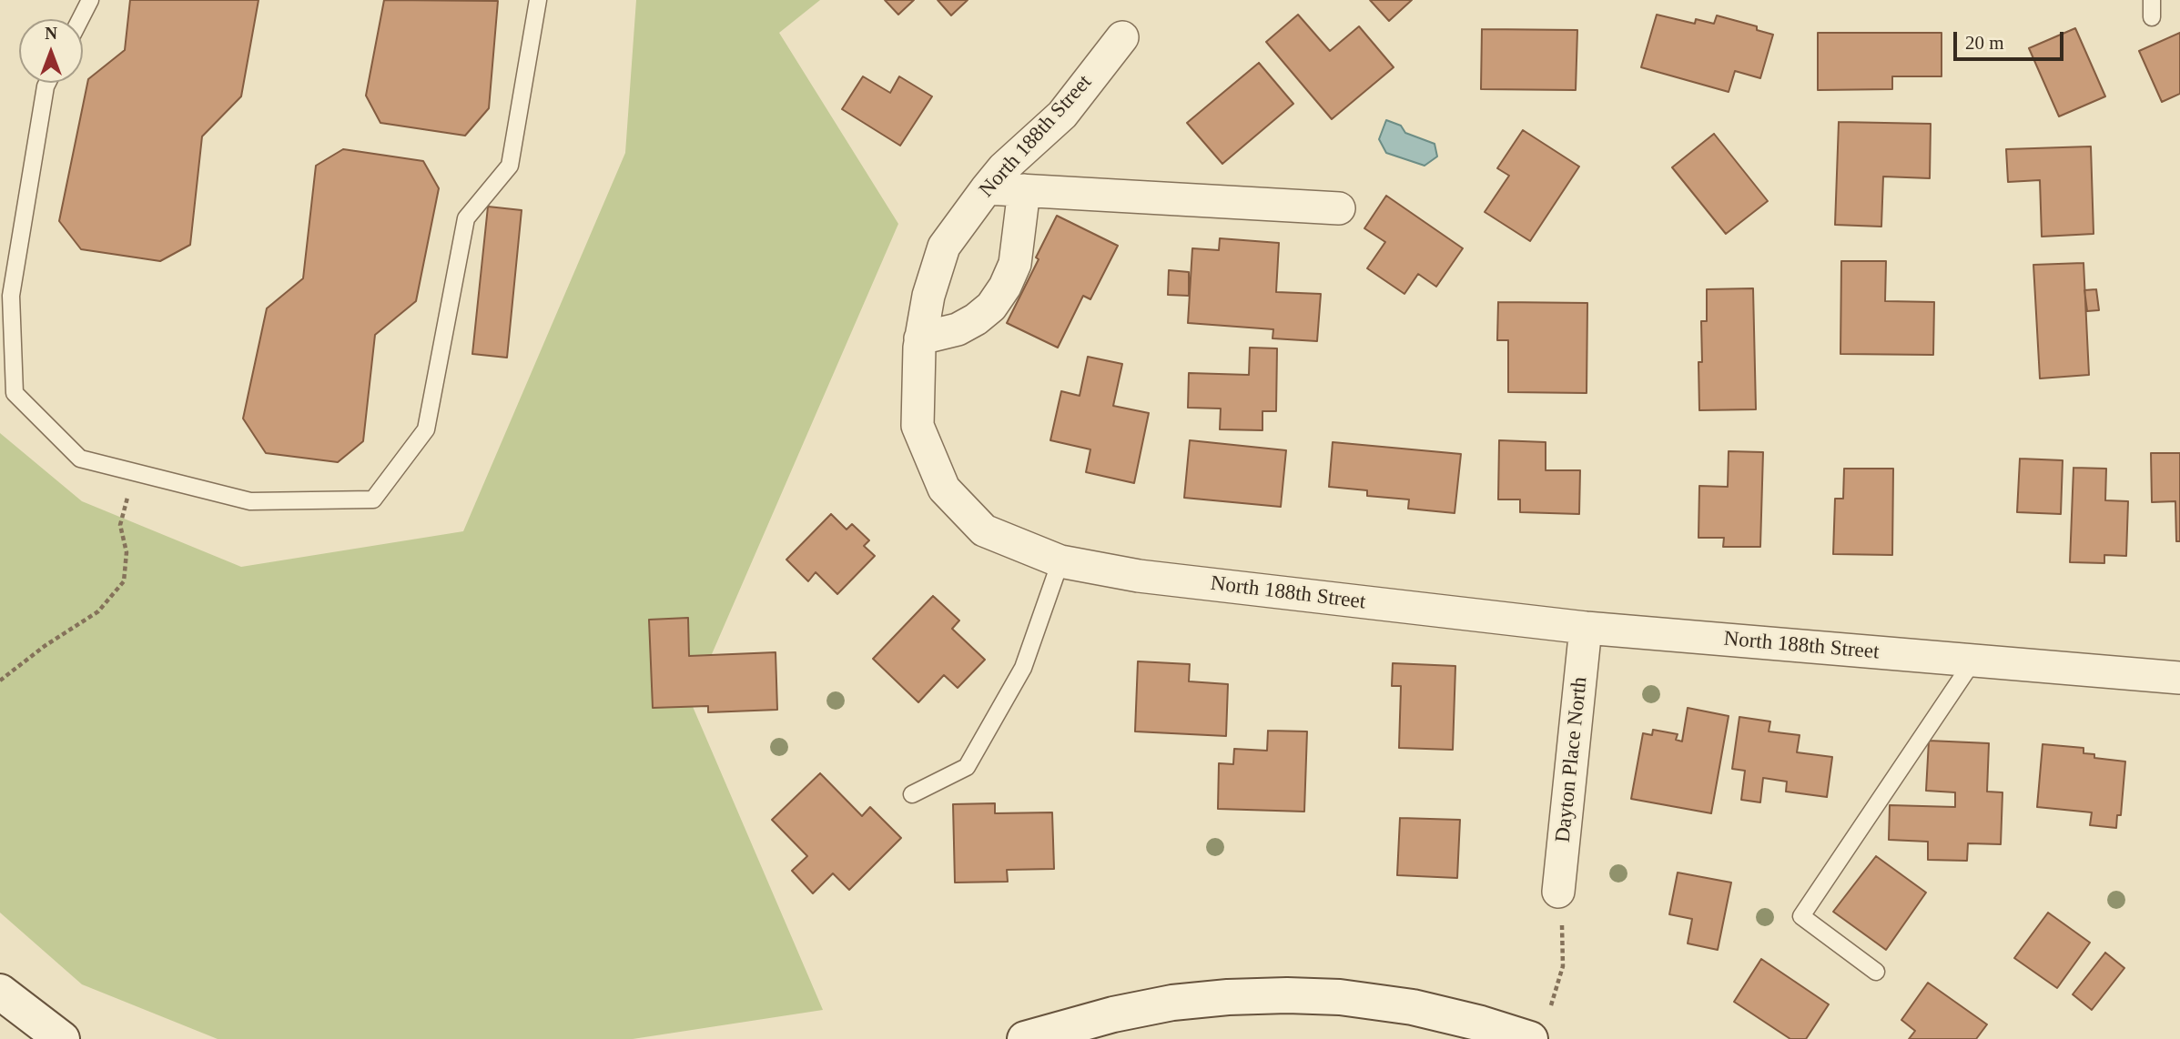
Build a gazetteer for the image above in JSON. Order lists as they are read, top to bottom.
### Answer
{
  "streets": {
    "street": ["North 188th Street", "Dayton Place North"]
  },
  "crossings": [
    ["North 188th Street", "Dayton Place North"]
  ],
  "scale_bar": "20 m",
  "north": "top"
}
